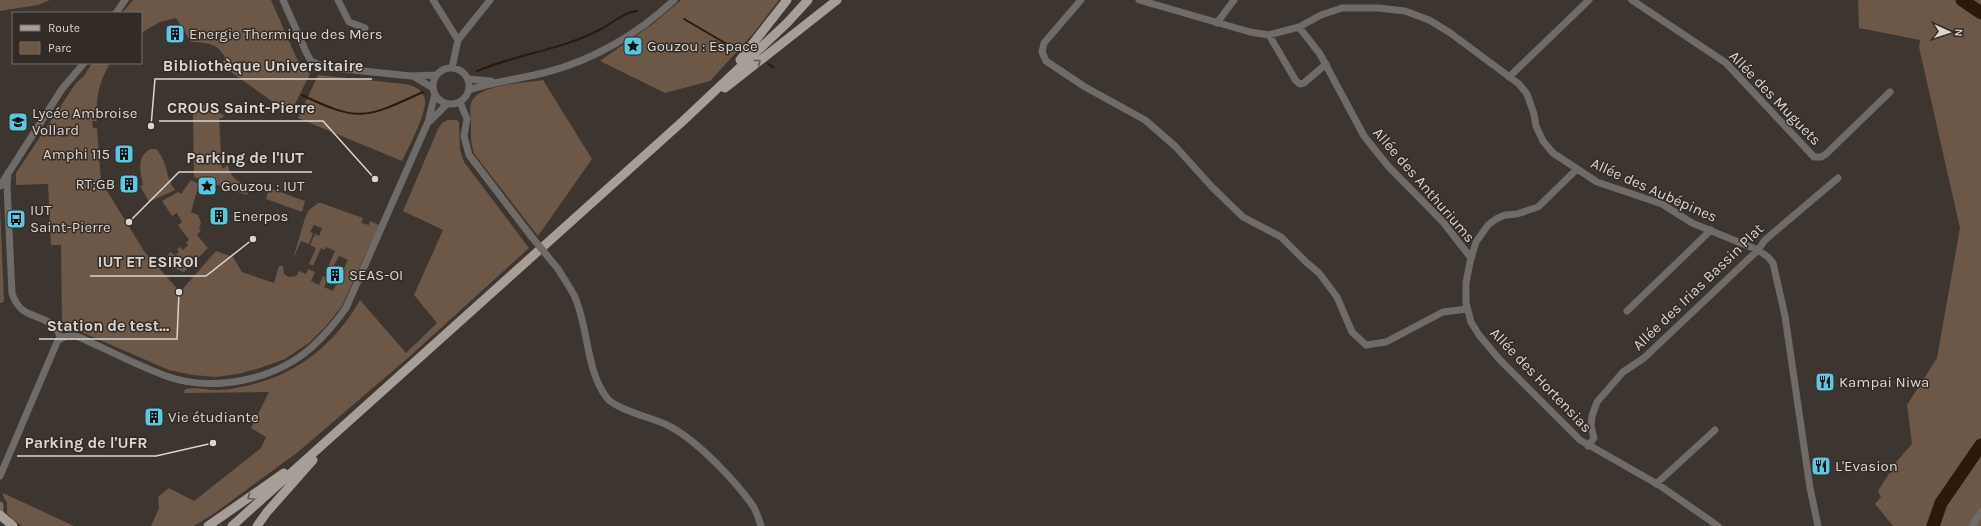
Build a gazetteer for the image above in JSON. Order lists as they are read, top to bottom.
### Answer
{
  "streets": {
    "street": [
      "Allée des Muguets",
      "Allée des Anthuriums",
      "Allée des Aubépines",
      "Allée des Irias Bassin Plat",
      "Allée des Hortensias"
    ]
  },
  "crossings": [
    ["Allée des Anthuriums", "Allée des Aubépines"],
    ["Allée des Anthuriums", "Allée des Hortensias"],
    ["Allée des Aubépines", "Allée des Irias Bassin Plat"],
    ["Allée des Aubépines", "Allée des Hortensias"],
    ["Allée des Irias Bassin Plat", "Allée des Hortensias"]
  ],
  "places": {
    "building": [
      "Energie Thermique des Mers",
      "Amphi 115",
      "RT;GB",
      "Enerpos",
      "SEAS-OI",
      "Vie étudiante"
    ],
    "place": ["Gouzou : Espace", "Gouzou : IUT"],
    "school or university": ["Lycée Ambroise Vollard"],
    "other": [
      "Bibliothèque Universitaire",
      "CROUS Saint-Pierre",
      "Parking de l'IUT",
      "IUT ET ESIROI",
      "Station de test...",
      "Parking de l'UFR"
    ],
    "bus stop": ["IUT Saint-Pierre"],
    "restaurant": ["Kampai Niwa", "L'Evasion"]
  },
  "legend": ["Route", "Parc"],
  "north": "right"
}
